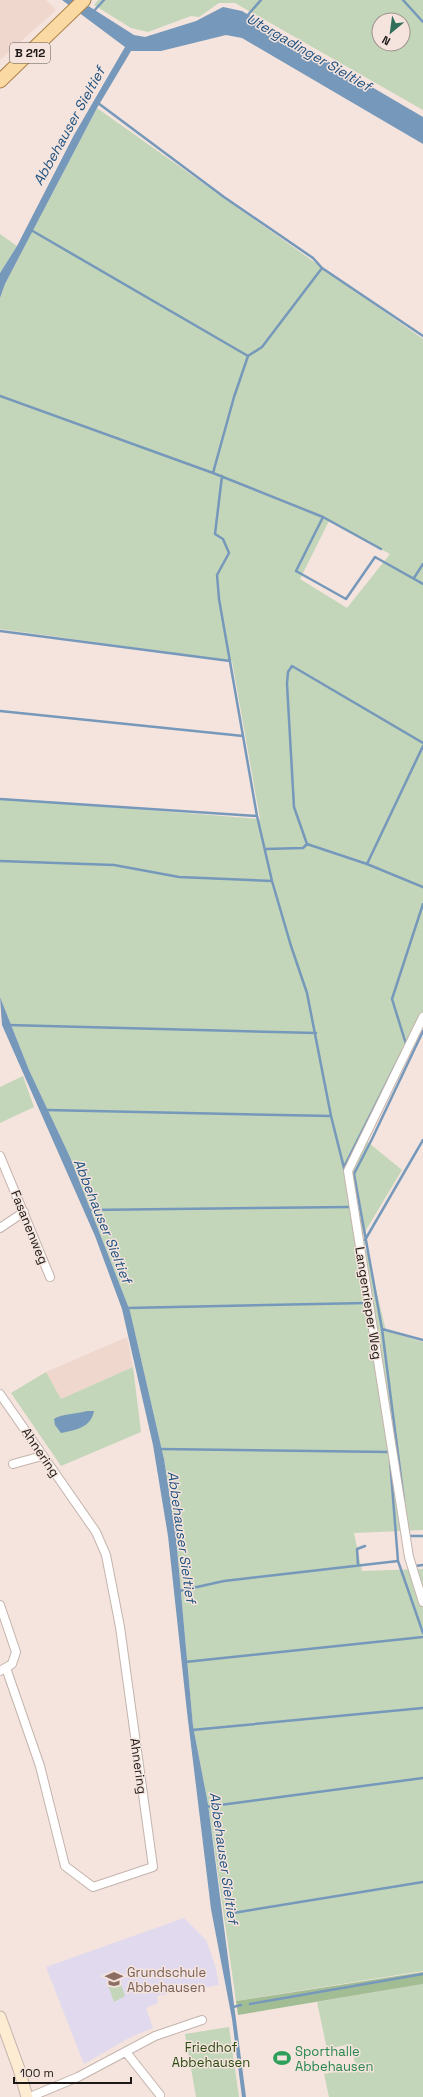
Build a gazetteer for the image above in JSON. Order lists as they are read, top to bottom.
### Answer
{
  "streets": {
    "main road": ["B 212"],
    "street": ["Fasanenweg", "Langenrieper Weg", "Ahnering"]
  },
  "water": ["Utergadinger Sieltief", "Abbehauser Sieltief"],
  "parks": ["Friedhof Abbehausen"],
  "places": {
    "school or university": ["Grundschule Abbehausen"],
    "sports": ["Sporthalle Abbehausen"]
  },
  "scale_bar": "100 m",
  "north": "bottom left"
}
